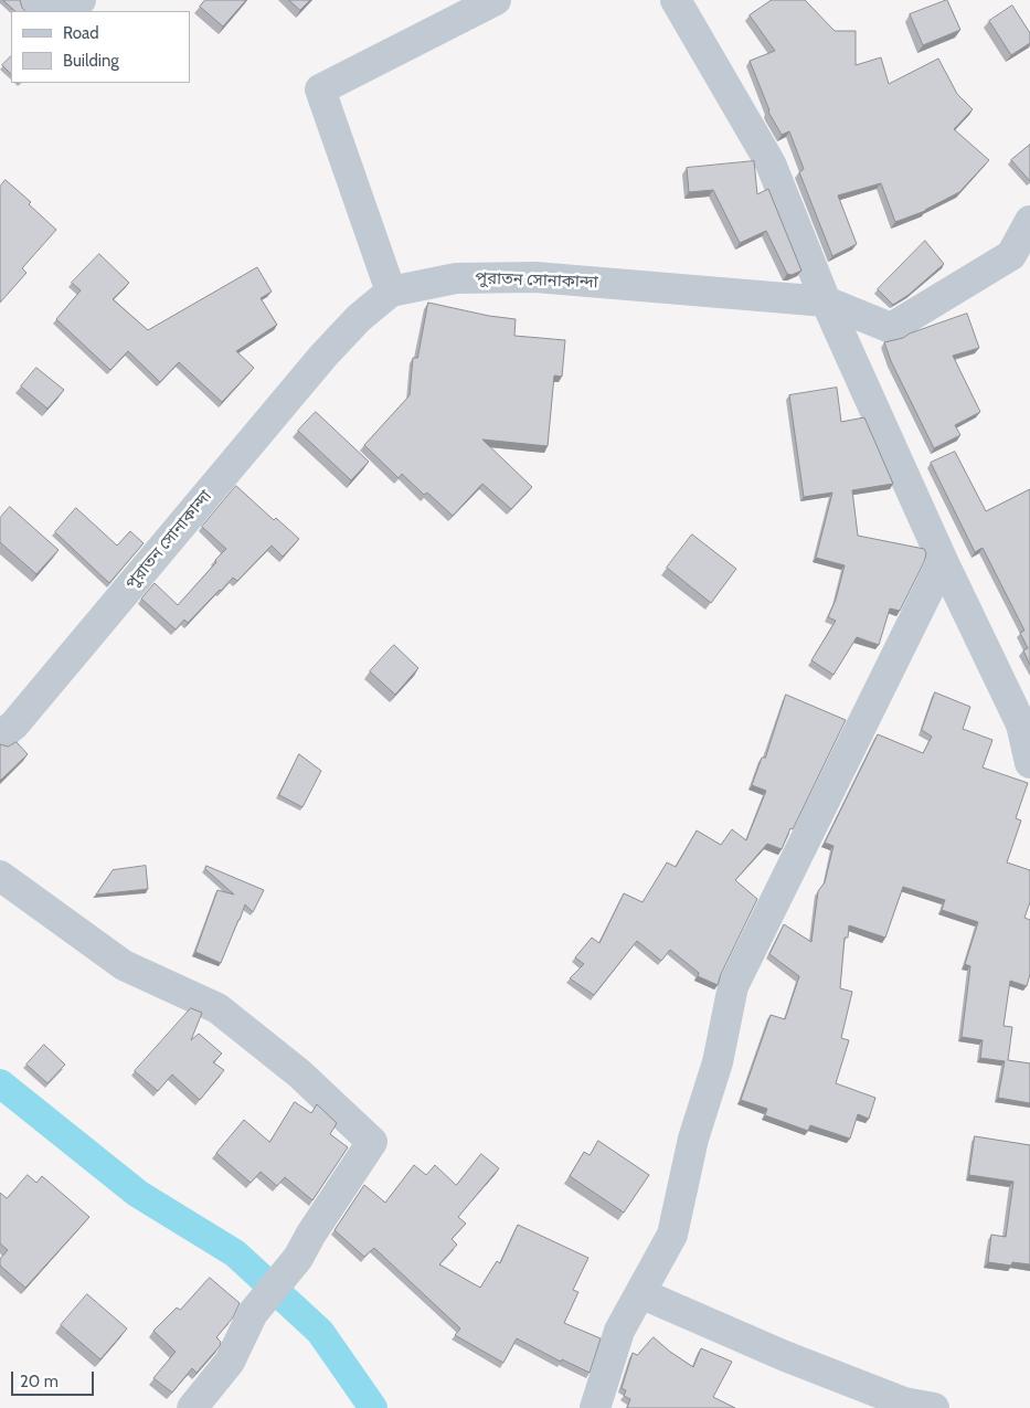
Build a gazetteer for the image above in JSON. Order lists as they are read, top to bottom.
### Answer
{
  "streets": {
    "street": ["পুরাতন সোনাকান্দা"]
  },
  "legend": ["Road", "Building"],
  "scale_bar": "20 m"
}
